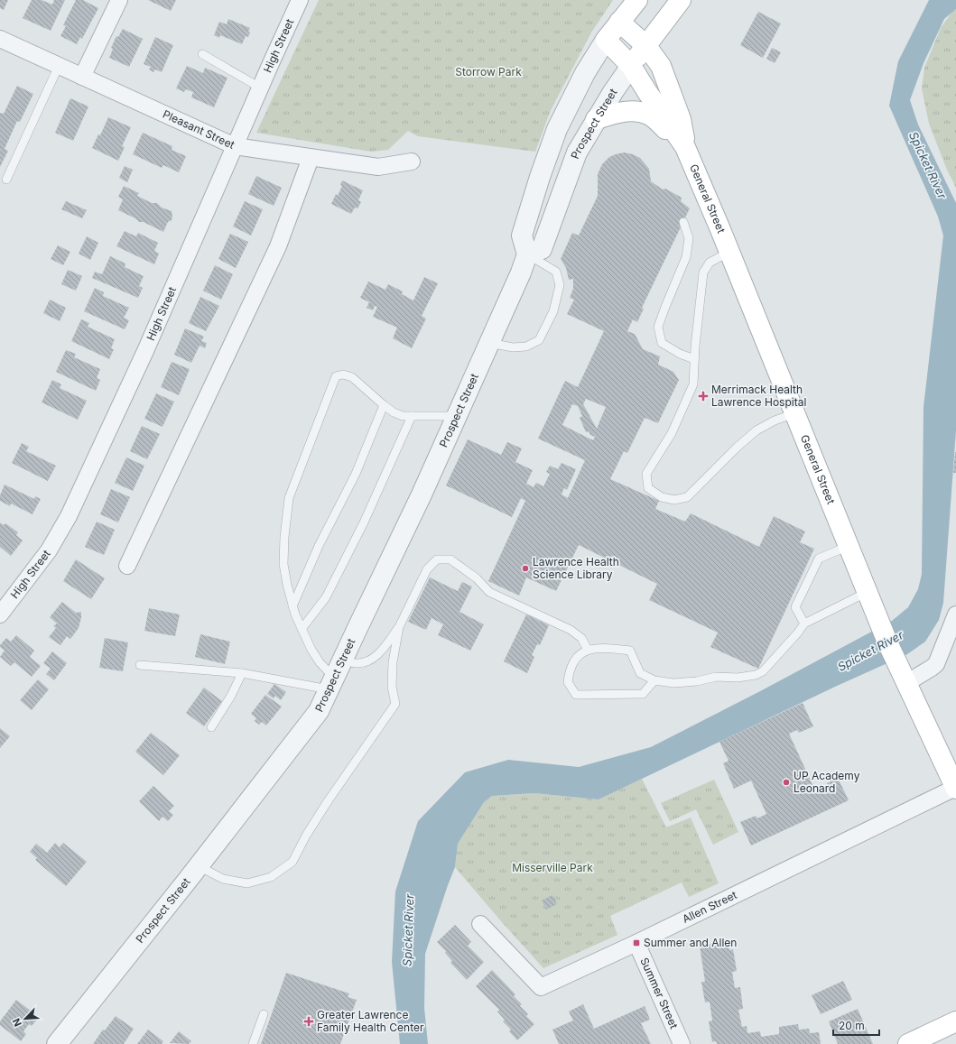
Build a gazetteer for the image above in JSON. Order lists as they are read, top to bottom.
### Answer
{
  "streets": {
    "main road": ["Prospect Street", "General Street"],
    "street": [
      "High Street",
      "Pleasant Street",
      "Allen Street",
      "Summer Street"
    ]
  },
  "crossings": [
    ["High Street", "Pleasant Street"],
    ["Prospect Street", "General Street"],
    ["General Street", "Allen Street"],
    ["Allen Street", "Summer Street"]
  ],
  "water": ["Spicket River"],
  "parks": ["Storrow Park", "Misserville Park"],
  "places": {
    "health": ["Merrimack Health Lawrence Hospital", "Greater Lawrence Family Health Center"],
    "other": ["Lawrence Health Science Library", "UP Academy Leonard"],
    "transit": ["Summer and Allen"]
  },
  "scale_bar": "20 m",
  "north": "bottom left"
}
